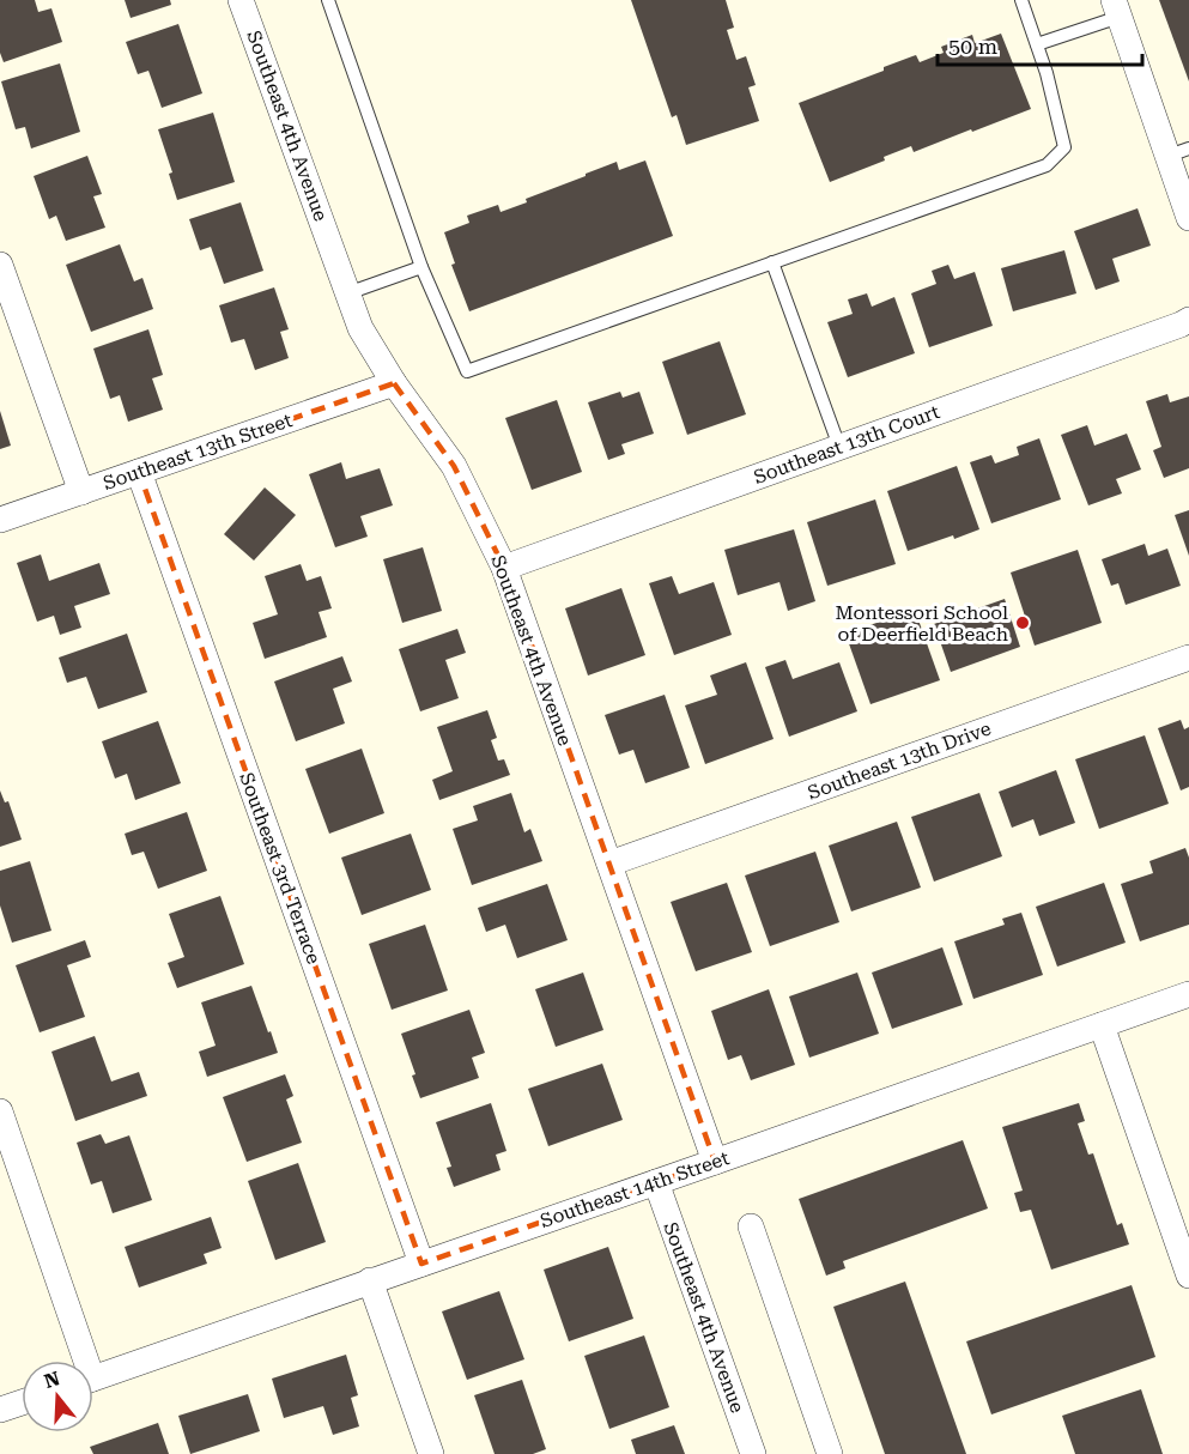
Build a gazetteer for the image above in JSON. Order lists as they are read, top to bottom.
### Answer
{
  "streets": {
    "street": [
      "Southeast 4th Avenue",
      "Southeast 13th Court",
      "Southeast 13th Street",
      "Southeast 13th Drive",
      "Southeast 3rd Terrace",
      "Southeast 14th Street"
    ]
  },
  "crossings": [
    ["Southeast 4th Avenue", "Southeast 13th Court"],
    ["Southeast 4th Avenue", "Southeast 13th Street"],
    ["Southeast 4th Avenue", "Southeast 13th Drive"],
    ["Southeast 4th Avenue", "Southeast 14th Street"],
    ["Southeast 13th Street", "Southeast 3rd Terrace"],
    ["Southeast 3rd Terrace", "Southeast 14th Street"]
  ],
  "places": ["Montessori School of Deerfield Beach"],
  "scale_bar": "50 m",
  "north": "top"
}
